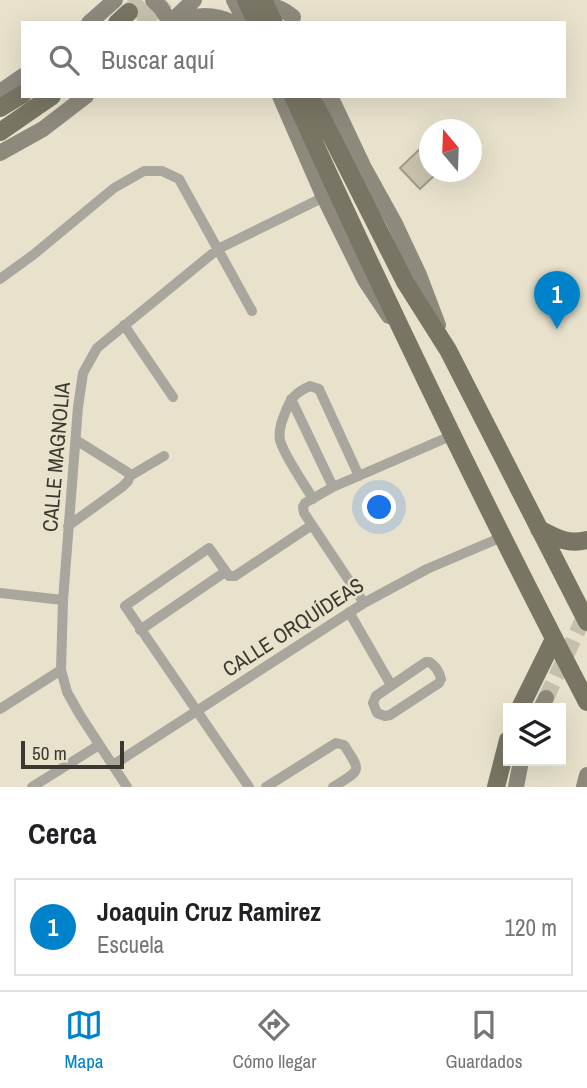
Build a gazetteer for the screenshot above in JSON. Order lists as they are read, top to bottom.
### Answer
{
  "streets": {
    "street": ["CALLE MAGNOLIA", "CALLE ORQUÍDEAS"]
  },
  "crossings": [
    ["CALLE MAGNOLIA", "CALLE ORQUÍDEAS"]
  ],
  "scale_bar": "50 m",
  "north": "top",
  "page": {
    "search": "Buscar aquí",
    "pins": "1",
    "scale": "50 m",
    "heading": "Cerca",
    "list": [
      {
        "mark": "1",
        "name": "Joaquin Cruz Ramirez",
        "note": "Escuela",
        "value": "120 m"
      }
    ],
    "nav": ["Mapa", "Cómo llegar", "Guardados"]
  }
}
